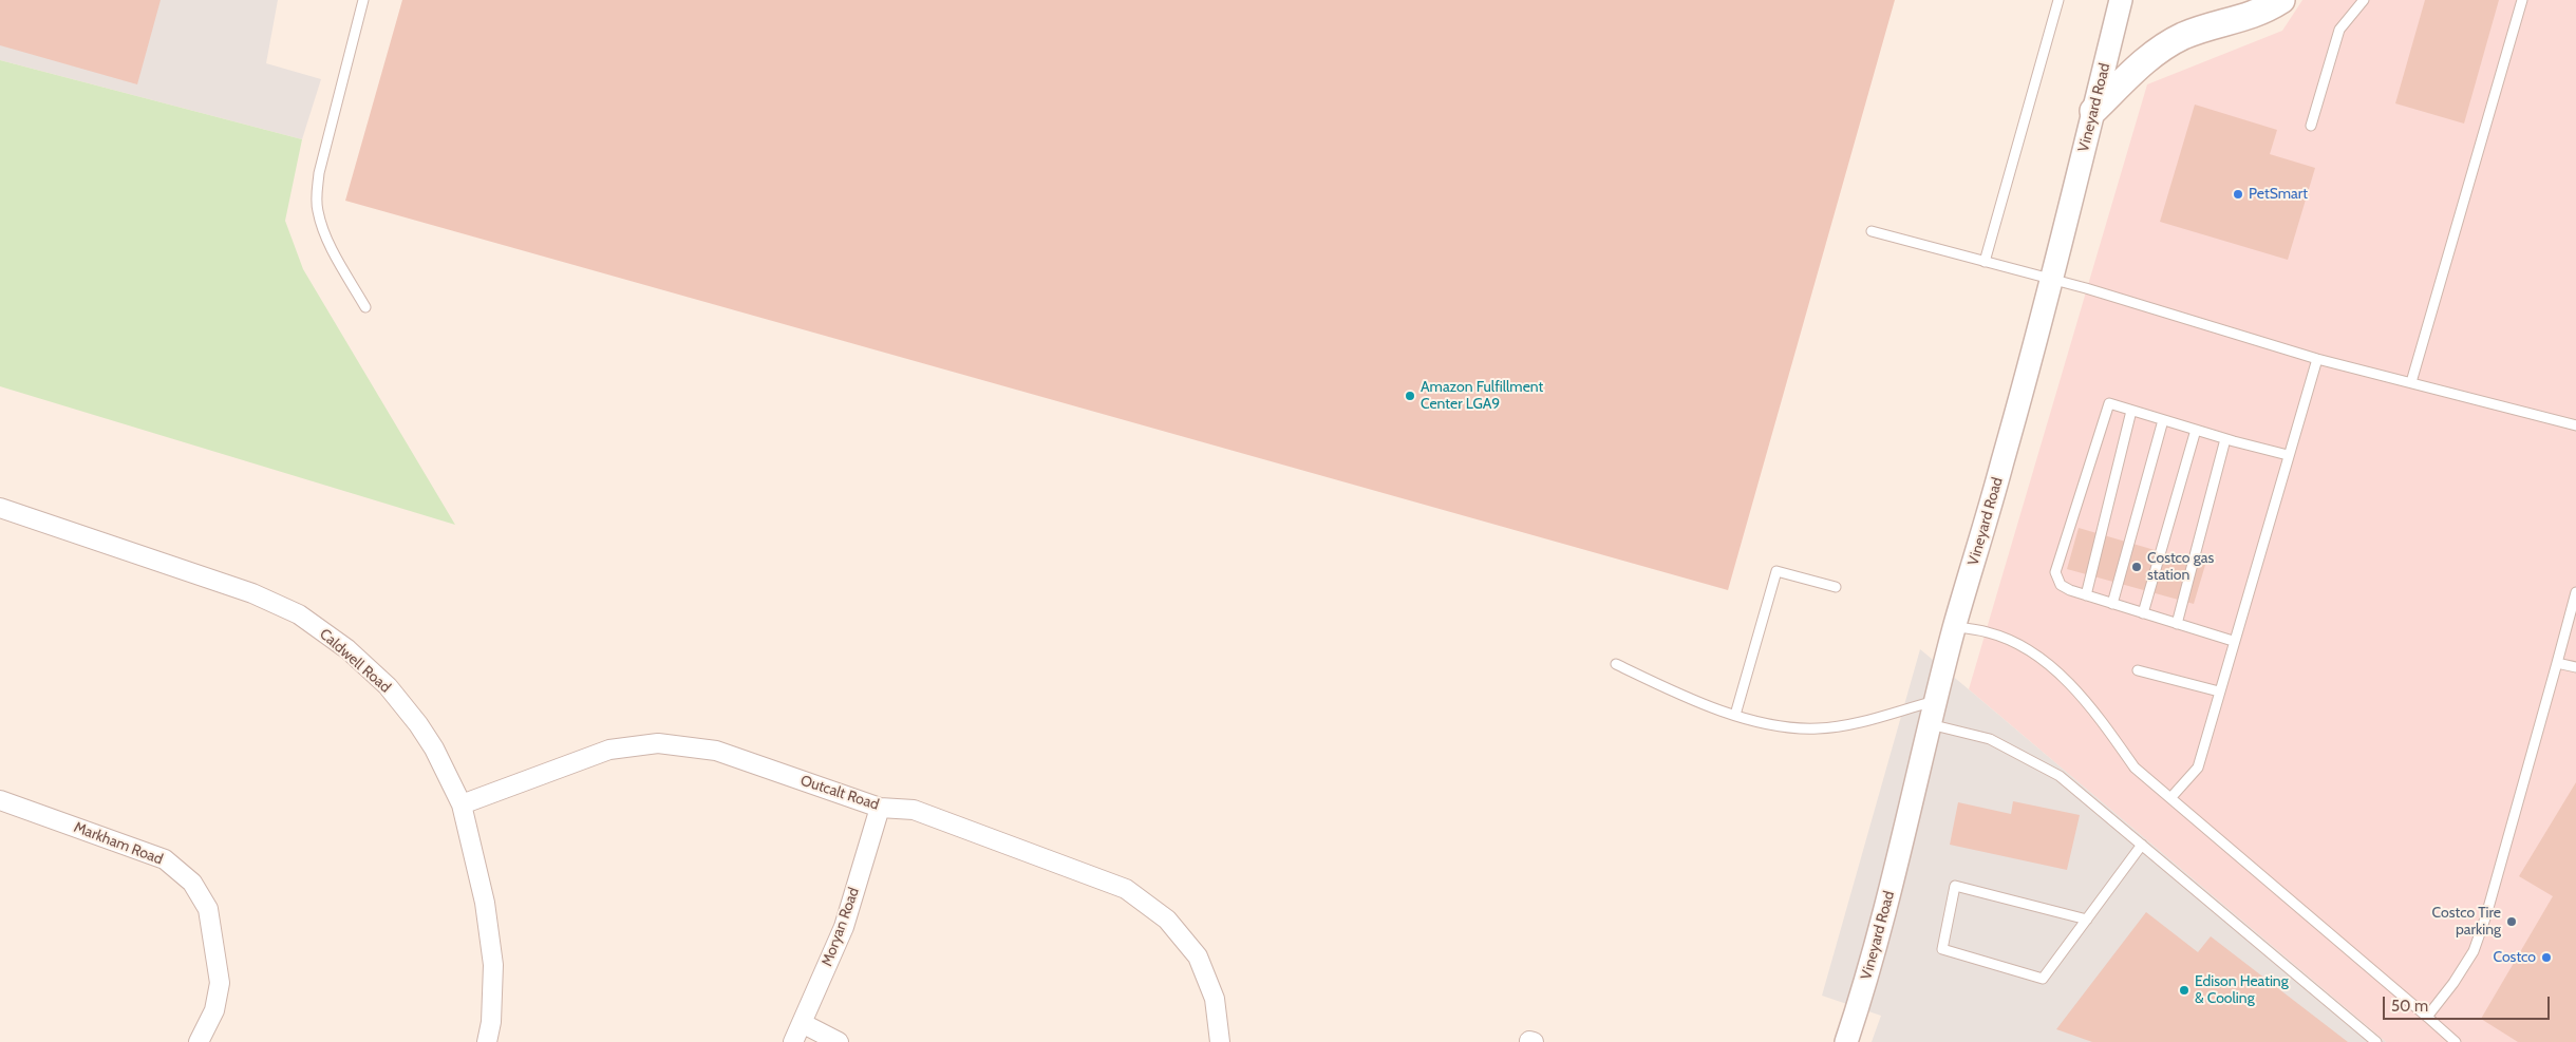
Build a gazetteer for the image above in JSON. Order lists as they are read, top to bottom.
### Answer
{
  "streets": {
    "street": [
      "Vineyard Road",
      "Caldwell Road",
      "Outcalt Road",
      "Markham Road",
      "Moryan Road"
    ]
  },
  "crossings": [
    ["Caldwell Road", "Outcalt Road"],
    ["Outcalt Road", "Moryan Road"]
  ],
  "places": [
    "PetSmart",
    "Amazon Fulfillment Center LGA9",
    "Costco gas station",
    "Costco Tire parking",
    "Costco",
    "Edison Heating & Cooling"
  ],
  "scale_bar": "50 m"
}
